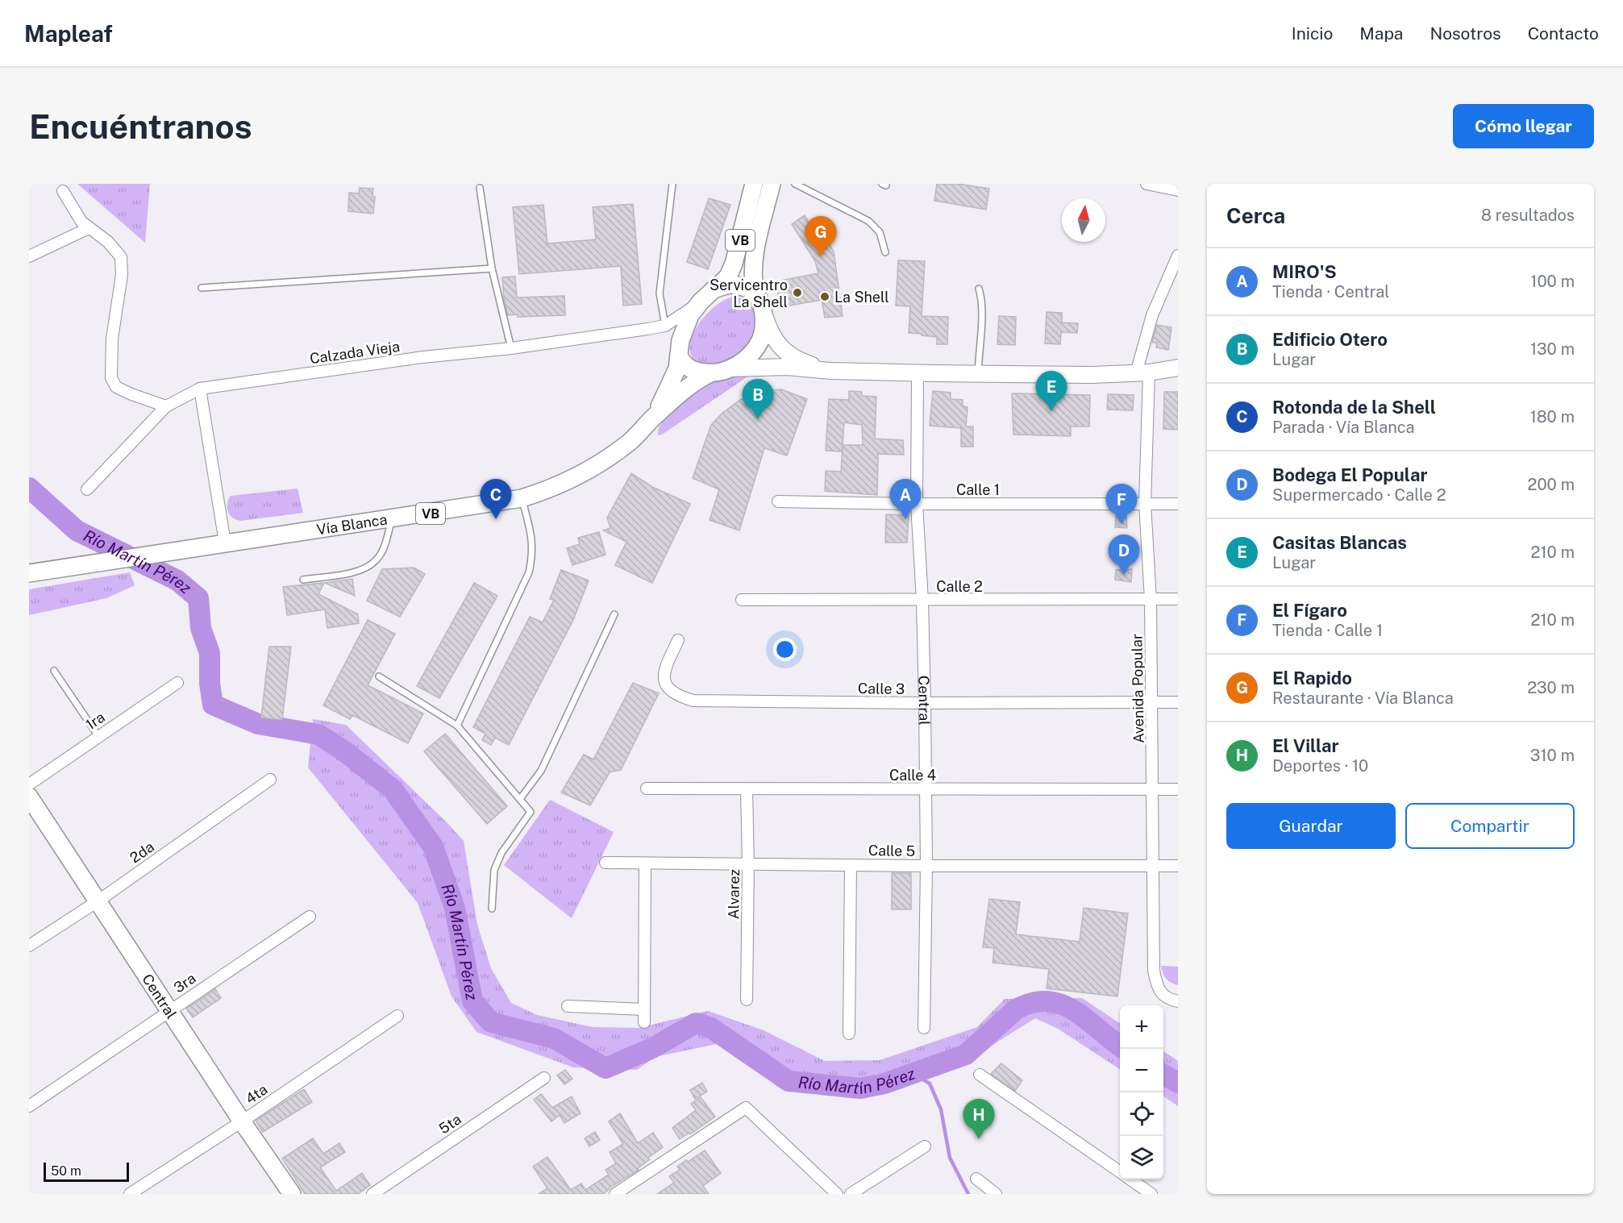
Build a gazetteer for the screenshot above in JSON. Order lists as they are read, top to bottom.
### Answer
{
  "streets": {
    "main road": ["VB", "Vía Blanca", "Central"],
    "street": [
      "Calzada Vieja",
      "Calle 1",
      "Calle 2",
      "Calle 3",
      "Avenida Popular",
      "1ra",
      "Calle 4",
      "Calle 5",
      "2da",
      "Alvarez",
      "3ra",
      "4ta",
      "5ta"
    ]
  },
  "crossings": [
    ["VB", "Calzada Vieja"],
    ["VB", "Vía Blanca"],
    ["Calzada Vieja", "Vía Blanca"],
    ["Calle 1", "Avenida Popular"],
    ["Calle 1", "Central"],
    ["Calle 2", "Avenida Popular"],
    ["Calle 2", "Central"],
    ["Calle 3", "Avenida Popular"],
    ["Calle 3", "Central"],
    ["Avenida Popular", "Calle 4"],
    ["Avenida Popular", "Calle 5"],
    ["Central", "Calle 4"],
    ["Central", "Calle 5"],
    ["Central", "2da"],
    ["Central", "3ra"],
    ["Central", "4ta"],
    ["Calle 4", "Alvarez"],
    ["Calle 5", "Alvarez"]
  ],
  "water": ["Río Martín Pérez"],
  "places": ["Servicentro La Shell", "La Shell"],
  "scale_bar": "50 m",
  "north": "top",
  "page": {
    "header": "Mapleaf",
    "nav": [
      "Inicio",
      "Mapa",
      "Nosotros",
      "Contacto"
    ],
    "buttons": [
      "Cómo llegar",
      ["Guardar", "Compartir"]
    ],
    "title": "Encuéntranos",
    "heading": ["Cerca", "8 resultados"],
    "pins": [
      "G",
      "E",
      "B",
      "A",
      "C",
      "F",
      "D",
      "H"
    ],
    "list": [
      {
        "mark": "A",
        "name": "MIRO'S",
        "note": "Tienda · Central",
        "value": "100 m"
      },
      {
        "mark": "B",
        "name": "Edificio Otero",
        "note": "Lugar",
        "value": "130 m"
      },
      {
        "mark": "C",
        "name": "Rotonda de la Shell",
        "note": "Parada · Vía Blanca",
        "value": "180 m"
      },
      {
        "mark": "D",
        "name": "Bodega El Popular",
        "note": "Supermercado · Calle 2",
        "value": "200 m"
      },
      {
        "mark": "E",
        "name": "Casitas Blancas",
        "note": "Lugar",
        "value": "210 m"
      },
      {
        "mark": "F",
        "name": "El Fígaro",
        "note": "Tienda · Calle 1",
        "value": "210 m"
      },
      {
        "mark": "G",
        "name": "El Rapido",
        "note": "Restaurante · Vía Blanca",
        "value": "230 m"
      },
      {
        "mark": "H",
        "name": "El Villar",
        "note": "Deportes · 10",
        "value": "310 m"
      }
    ],
    "map_buttons": ["+", "−"],
    "scale": "50 m"
  }
}
